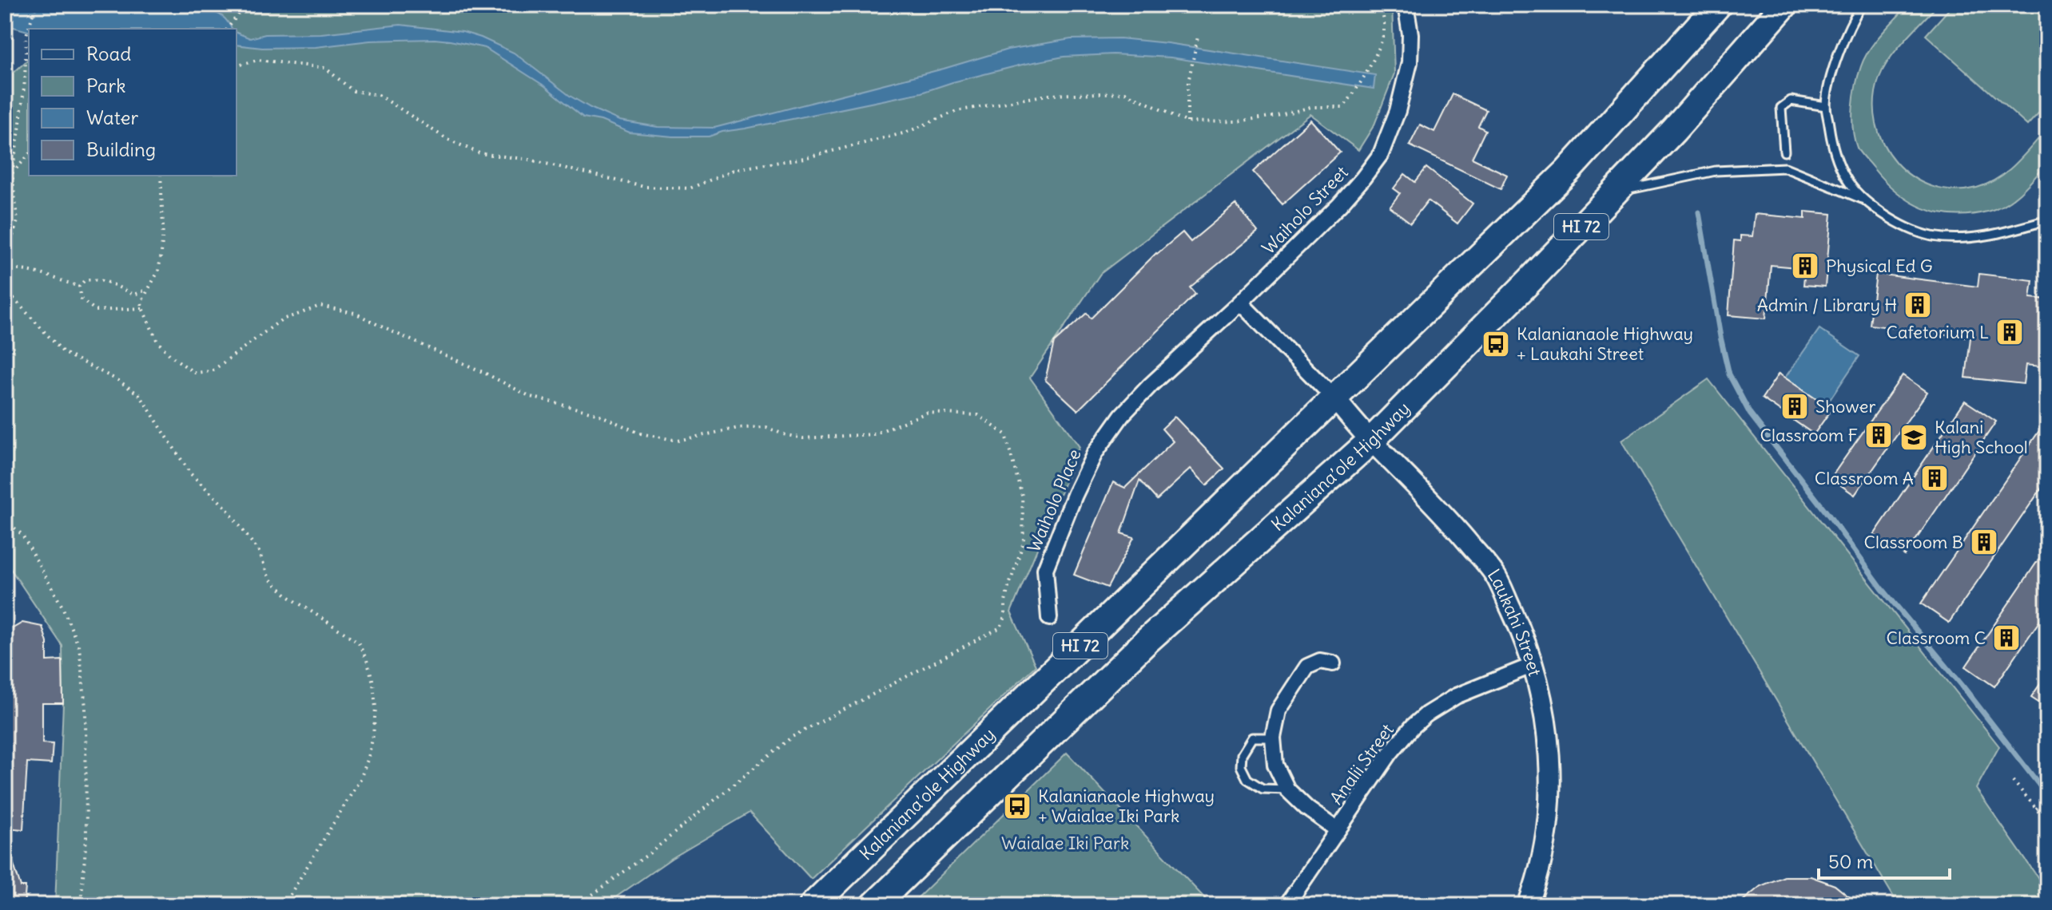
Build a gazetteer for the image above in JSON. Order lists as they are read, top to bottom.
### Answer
{
  "streets": {
    "highway": ["HI 72", "Kalaniana’ole Highway"],
    "street": [
      "Waiholo Street",
      "Waiholo Place",
      "Laukahi Street",
      "Analii Street"
    ]
  },
  "crossings": [
    ["Waiholo Street", "Waiholo Place"],
    ["Kalaniana’ole Highway", "Laukahi Street"],
    ["Laukahi Street", "Analii Street"]
  ],
  "parks": ["Waialae Iki Park"],
  "places": {
    "building": [
      "Physical Ed G",
      "Admin / Library H",
      "Cafetorium L",
      "Shower",
      "Classroom F",
      "Classroom A",
      "Classroom B",
      "Classroom C"
    ],
    "bus stop": ["Kalanianaole Highway + Laukahi Street", "Kalanianaole Highway + Waialae Iki Park"],
    "school or university": ["Kalani High School"]
  },
  "legend": [
    "Road",
    "Park",
    "Water",
    "Building"
  ],
  "scale_bar": "50 m"
}
